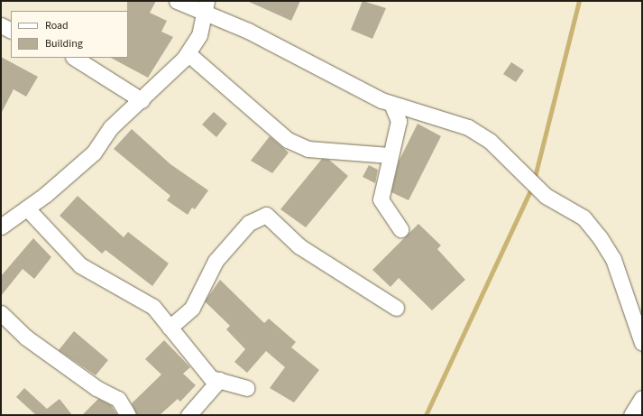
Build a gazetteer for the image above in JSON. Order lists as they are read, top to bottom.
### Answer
{
  "legend": ["Road", "Building"]
}
